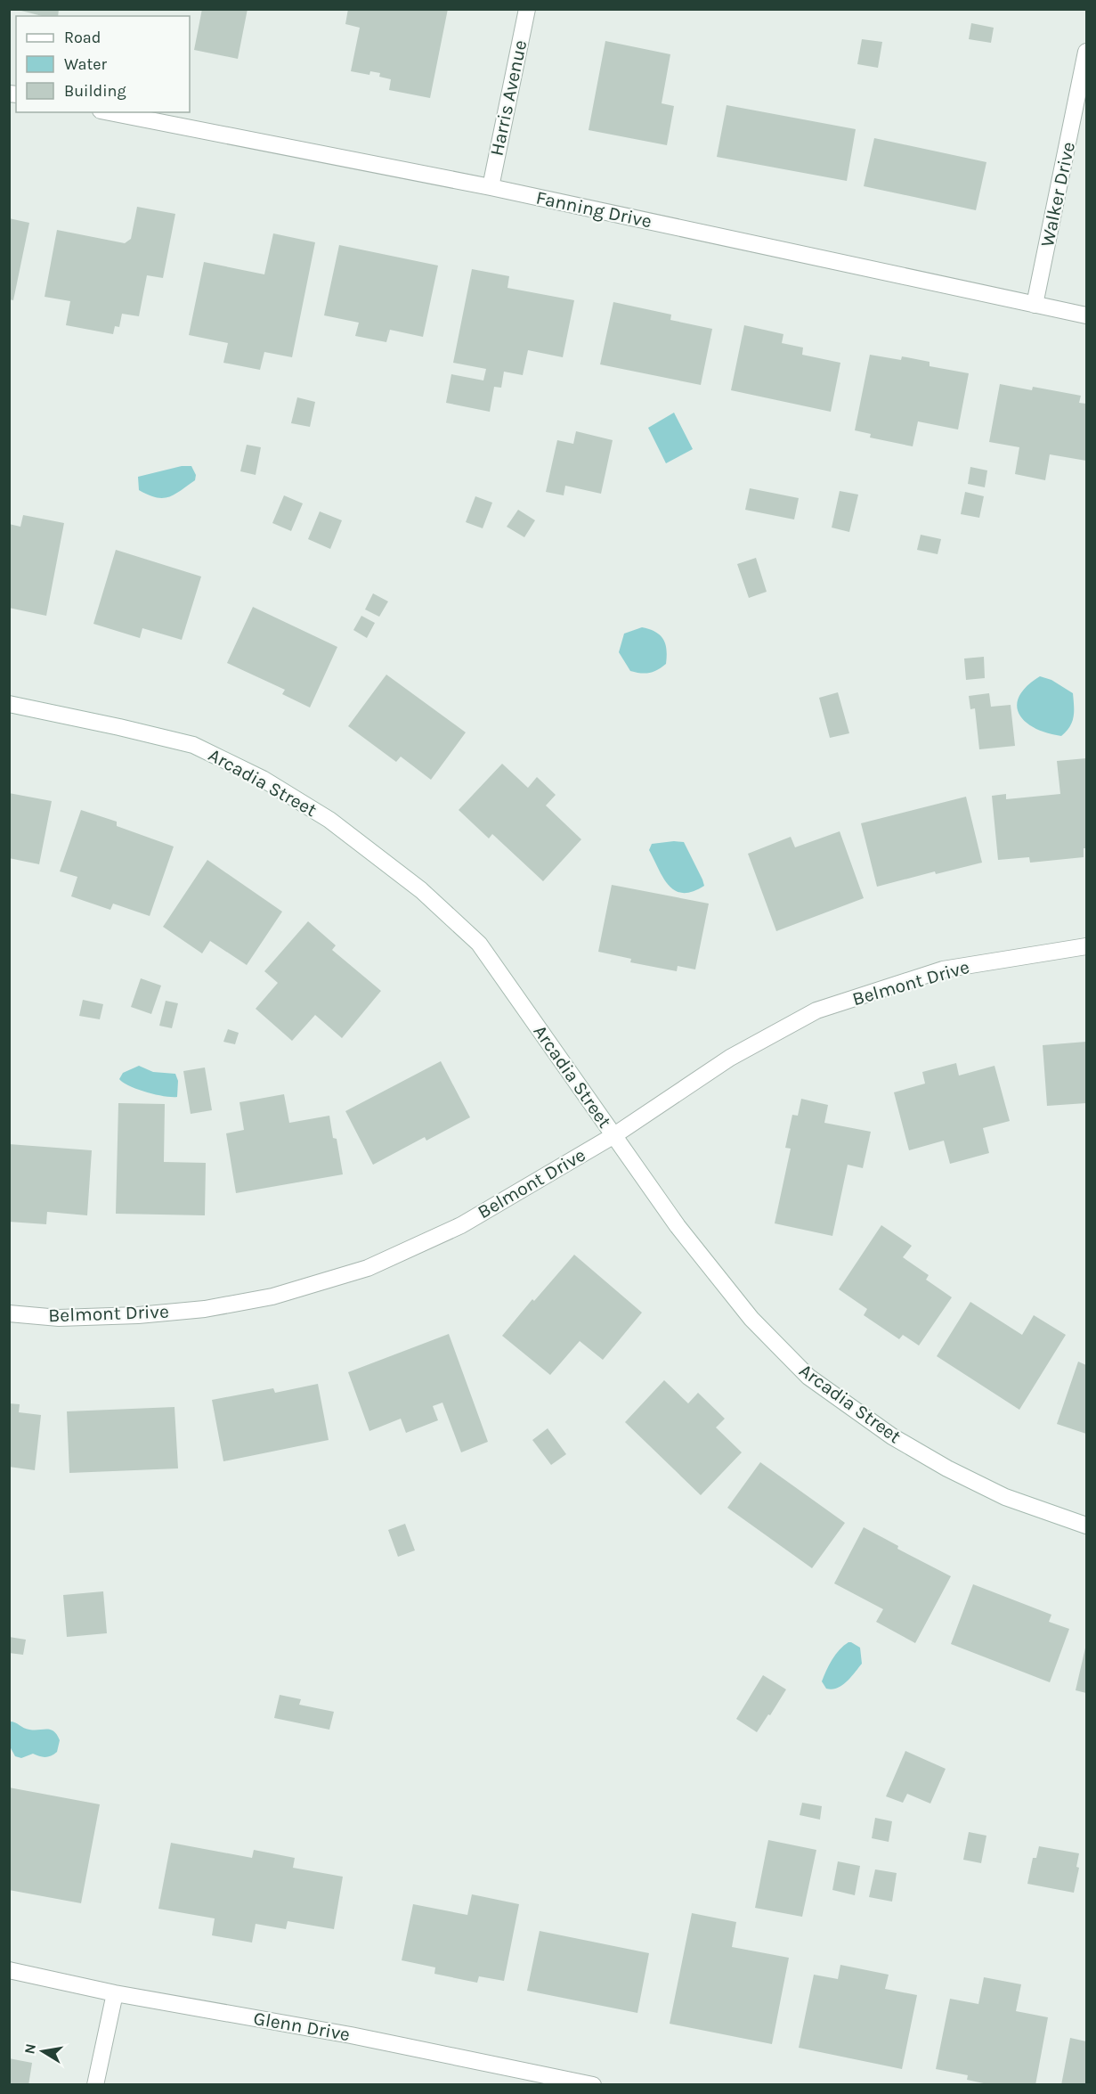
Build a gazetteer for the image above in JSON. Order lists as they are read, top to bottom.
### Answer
{
  "streets": {
    "street": [
      "Harris Avenue",
      "Walker Drive",
      "Fanning Drive",
      "Arcadia Street",
      "Belmont Drive",
      "Glenn Drive"
    ]
  },
  "crossings": [
    ["Harris Avenue", "Fanning Drive"],
    ["Walker Drive", "Fanning Drive"],
    ["Arcadia Street", "Belmont Drive"]
  ],
  "legend": ["Road", "Water", "Building"],
  "north": "left"
}
